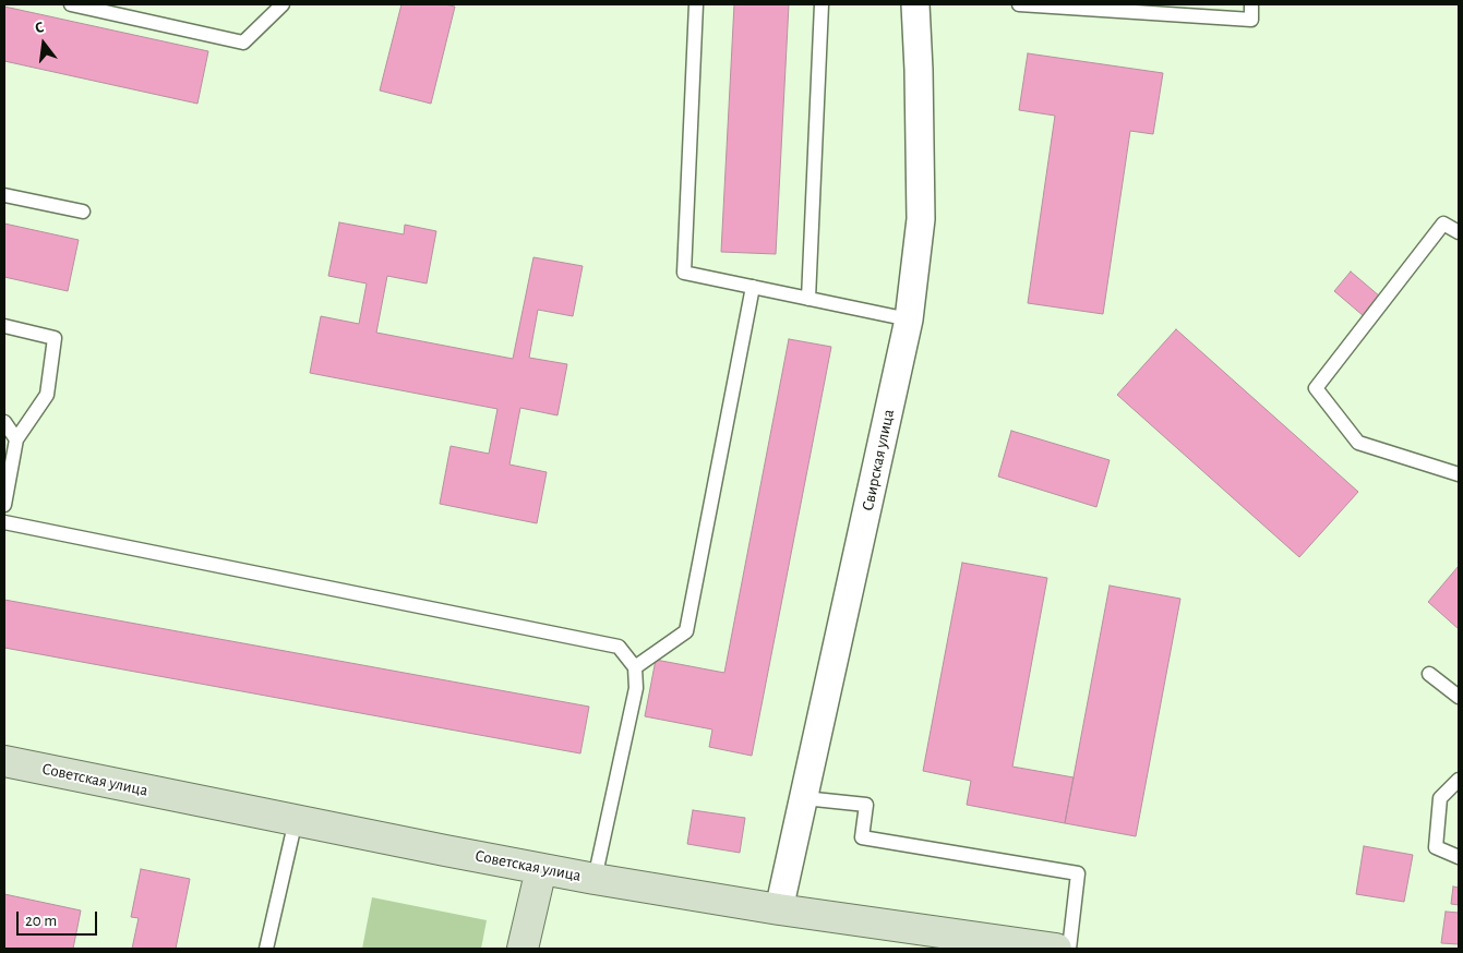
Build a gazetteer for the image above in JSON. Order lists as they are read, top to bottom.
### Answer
{
  "streets": {
    "main road": ["Советская улица"],
    "street": ["Свирская улица"]
  },
  "crossings": [
    ["Свирская улица", "Советская улица"]
  ],
  "scale_bar": "20 m",
  "north": "top"
}
